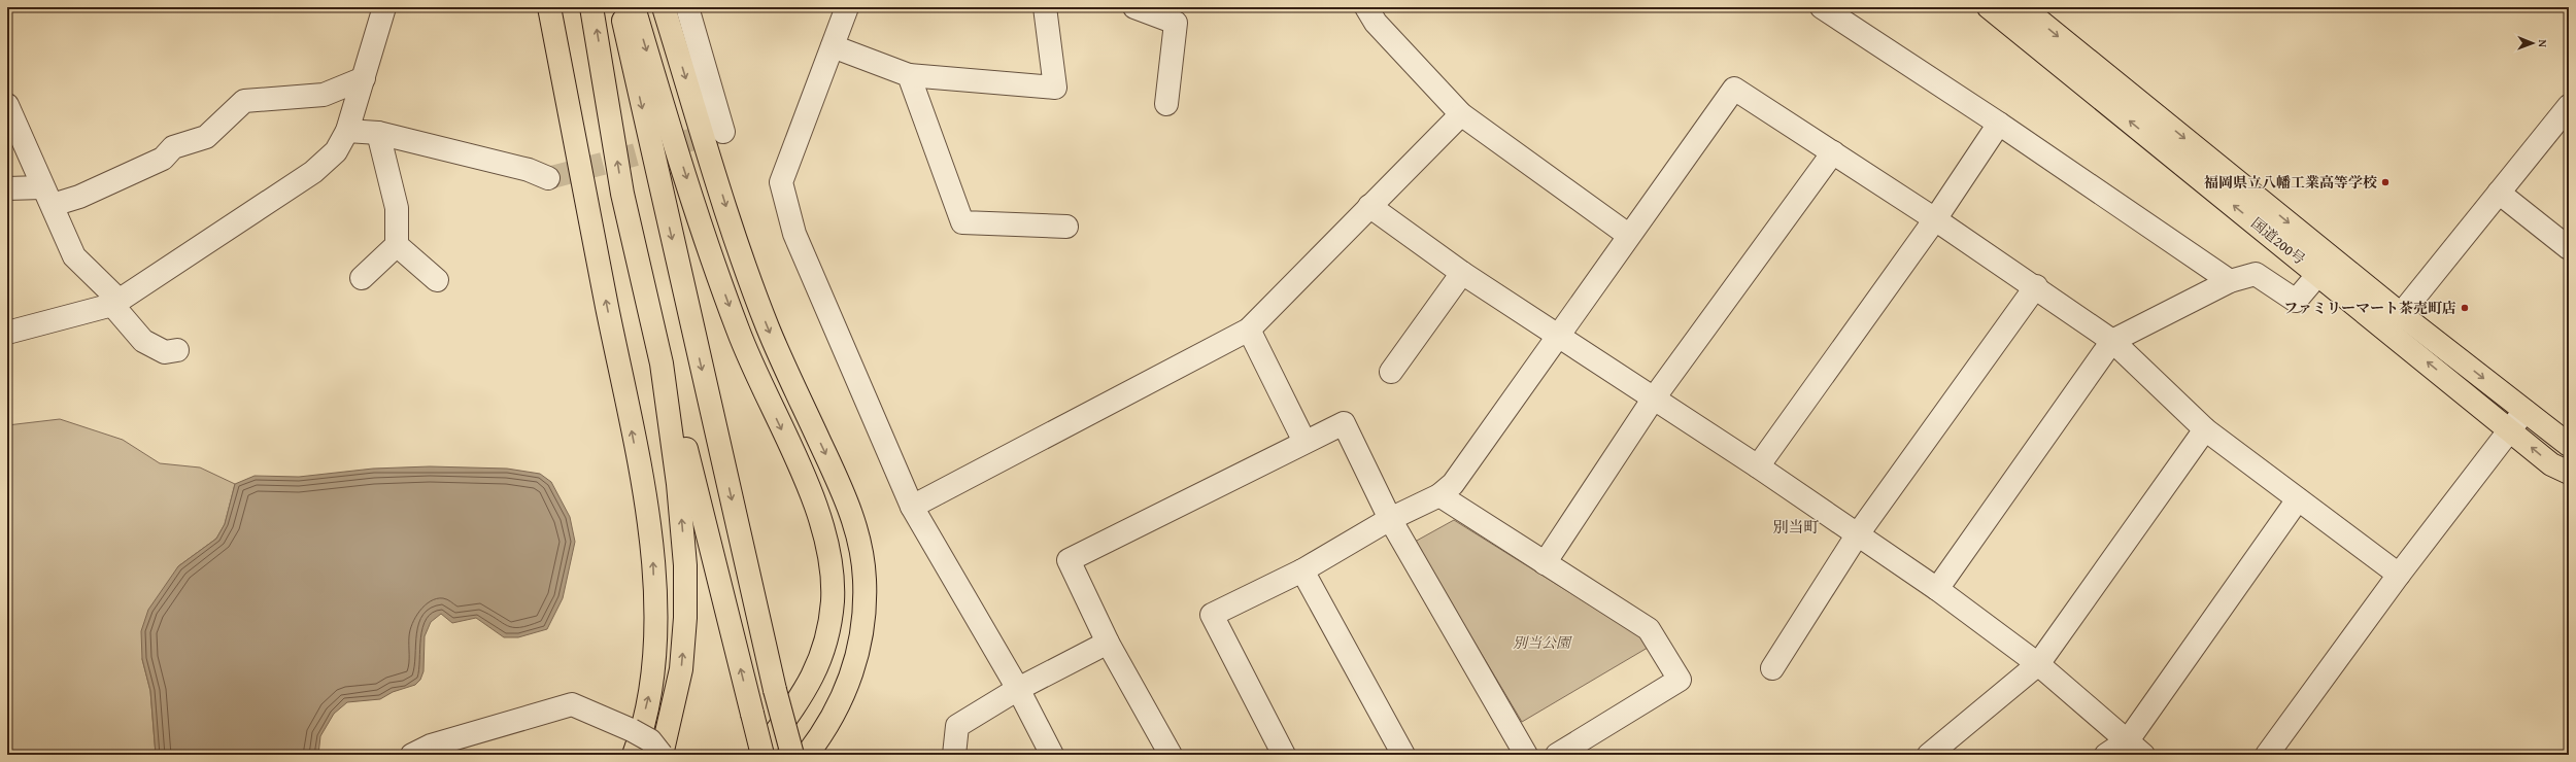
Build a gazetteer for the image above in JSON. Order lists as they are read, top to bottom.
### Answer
{
  "streets": {
    "highway": ["国道200号"]
  },
  "districts": ["別当町"],
  "parks": ["別当公園"],
  "places": ["福岡県立八幡工業高等学校", "ファミリーマート茶売町店"],
  "north": "right"
}
